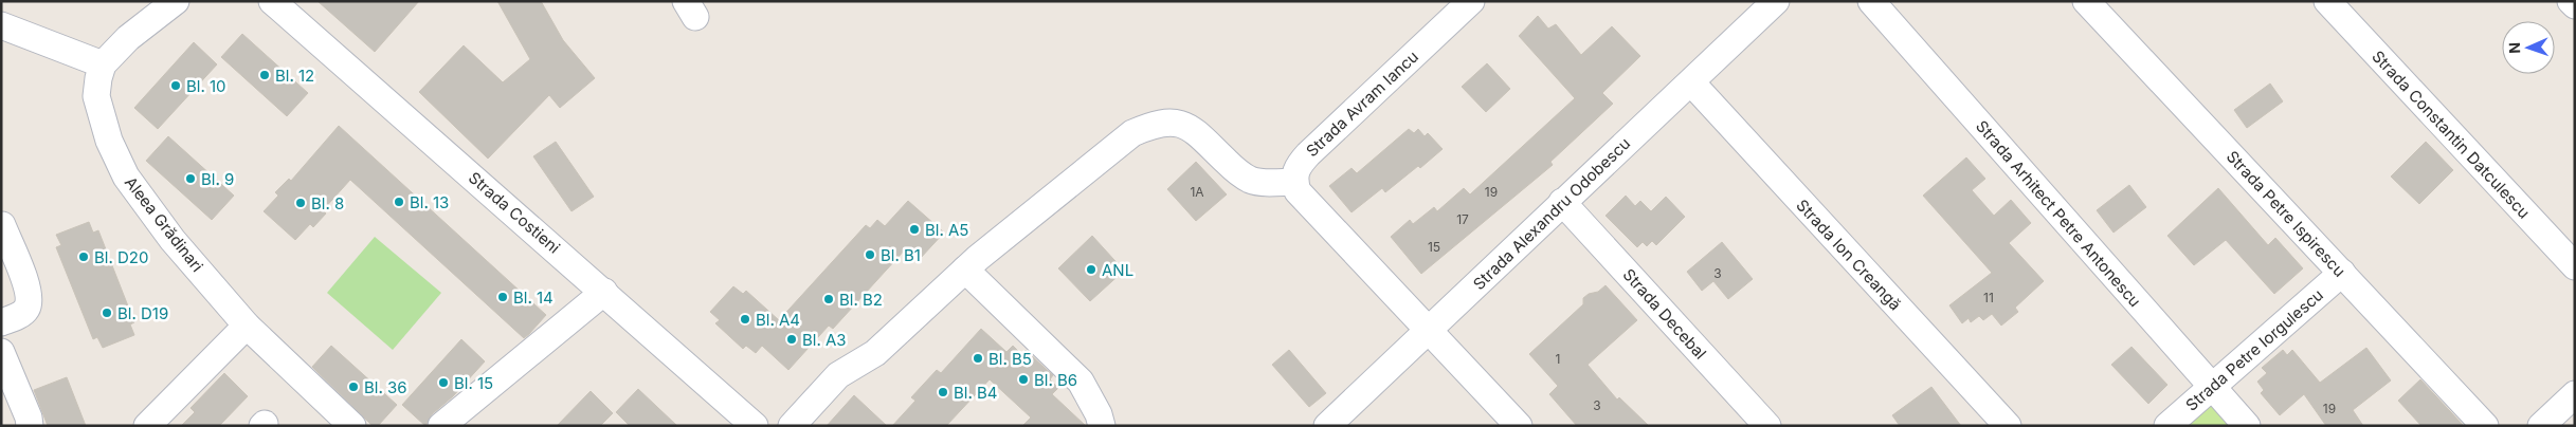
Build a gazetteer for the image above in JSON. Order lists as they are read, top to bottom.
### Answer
{
  "streets": {
    "street": [
      "Strada Avram Iancu",
      "Strada Constantin Datculescu",
      "Strada Costieni",
      "Strada Alexandru Odobescu",
      "Strada Arhitect Petre Antonescu",
      "Strada Petre Ispirescu",
      "Aleea Grădinari",
      "Strada Ion Creangă",
      "Strada Decebal",
      "Strada Petre Iorgulescu"
    ]
  },
  "crossings": [
    ["Strada Alexandru Odobescu", "Strada Ion Creangă"],
    ["Strada Alexandru Odobescu", "Strada Decebal"],
    ["Strada Arhitect Petre Antonescu", "Strada Petre Iorgulescu"],
    ["Strada Petre Ispirescu", "Strada Petre Iorgulescu"]
  ],
  "places": [
    "Bl. 12",
    "Bl. 10",
    "Bl. 9",
    "Bl. 13",
    "Bl. 8",
    "Bl. A5",
    "Bl. B1",
    "Bl. D20",
    "ANL",
    "Bl. 14",
    "Bl. B2",
    "Bl. D19",
    "Bl. A4",
    "Bl. A3",
    "Bl. B5",
    "Bl. B6",
    "Bl. 15",
    "Bl. 36",
    "Bl. B4"
  ],
  "house_numbers": [
    "1A",
    "19",
    "17",
    "15",
    "3",
    "11",
    "1",
    "3",
    "19"
  ],
  "north": "left"
}
